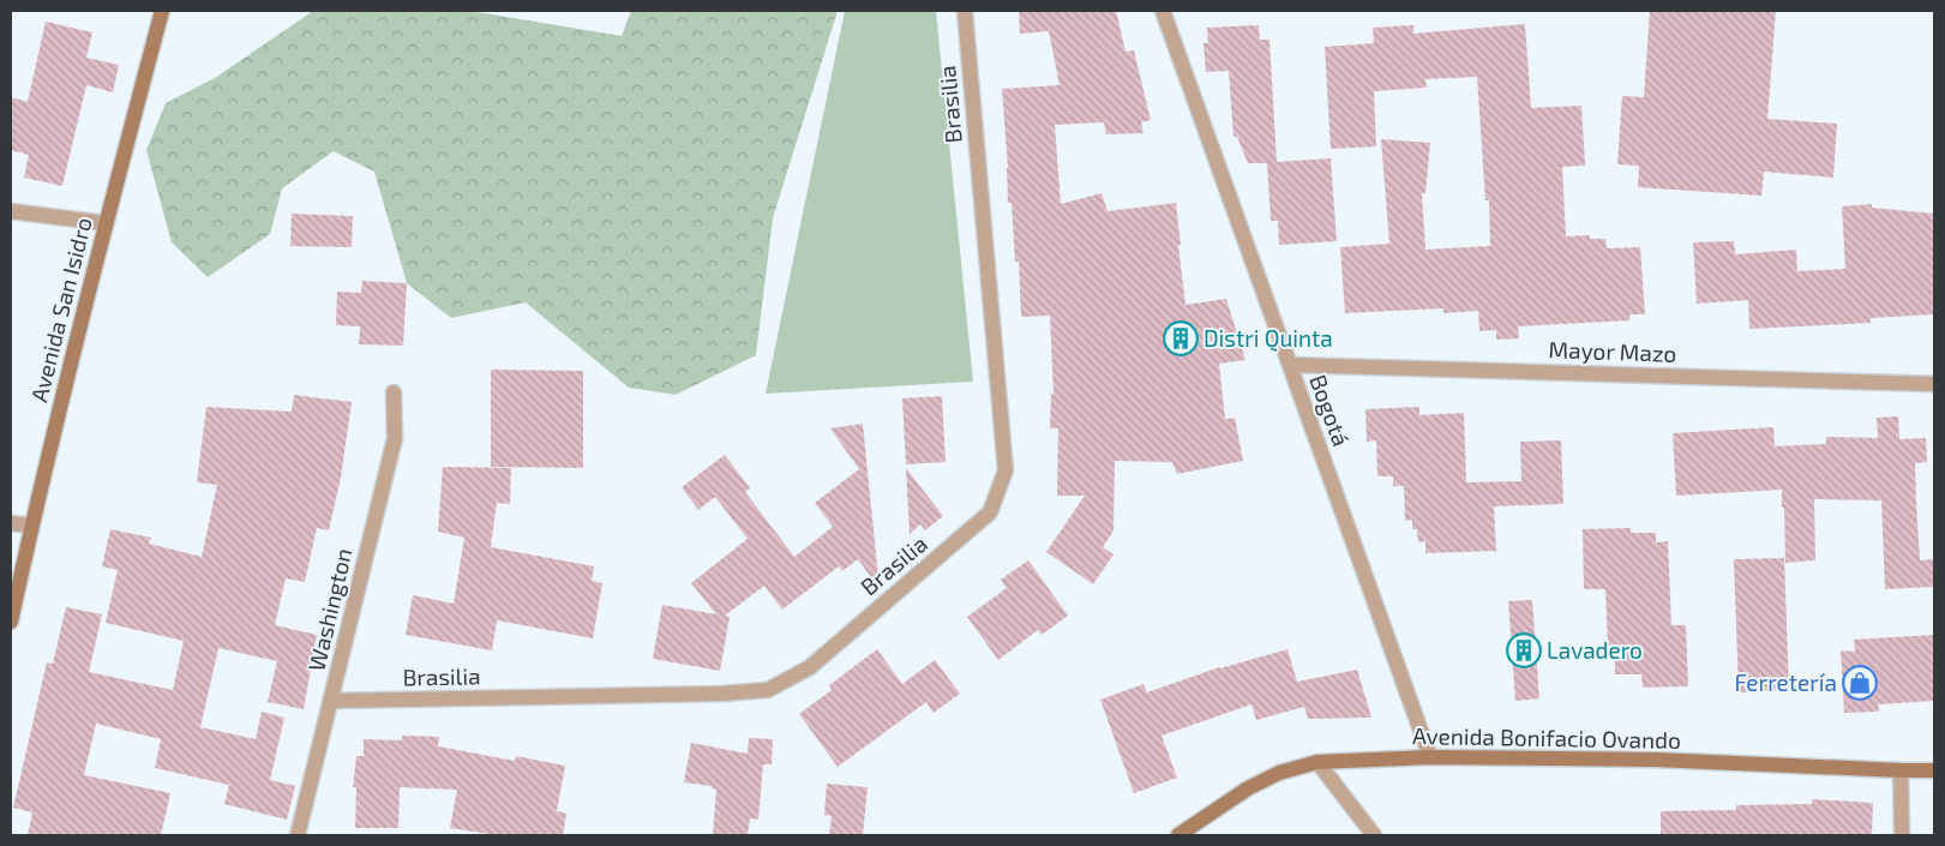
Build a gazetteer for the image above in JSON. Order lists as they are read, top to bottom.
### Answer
{
  "streets": {
    "main road": ["Avenida San Isidro", "Avenida Bonifacio Ovando"],
    "street": [
      "Brasilia",
      "Mayor Mazo",
      "Bogotá",
      "Washington"
    ]
  },
  "crossings": [
    ["Brasilia", "Washington"],
    ["Mayor Mazo", "Bogotá"],
    ["Bogotá", "Avenida Bonifacio Ovando"]
  ],
  "places": {
    "building": ["Distri Quinta", "Lavadero"],
    "shop": ["Ferretería"]
  }
}
